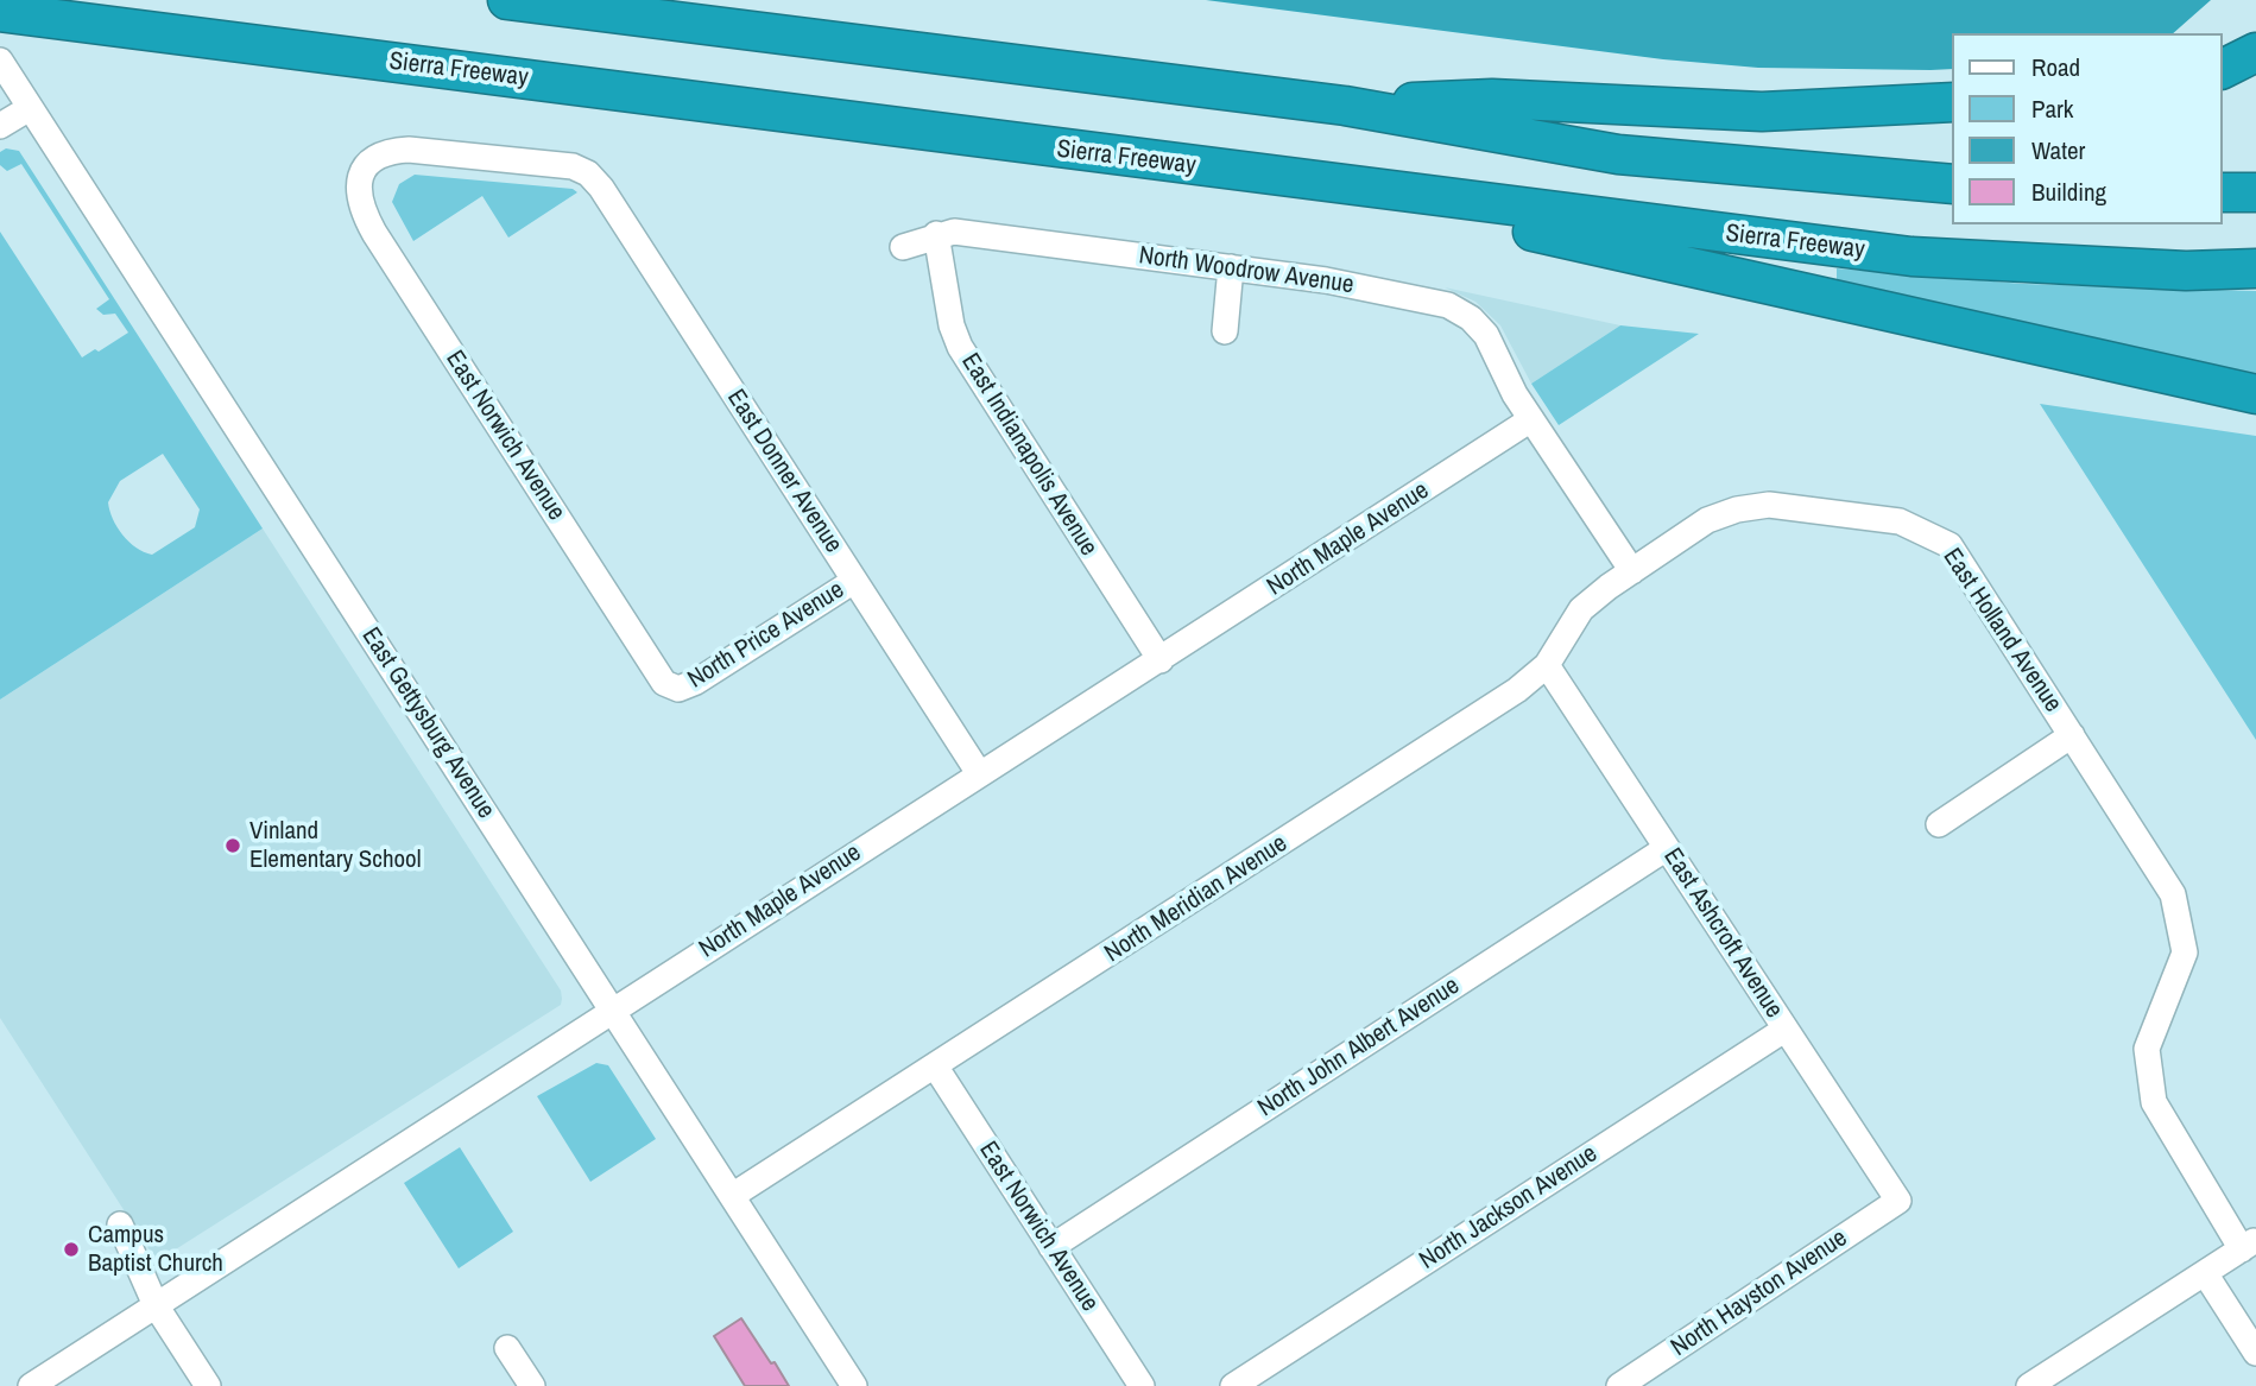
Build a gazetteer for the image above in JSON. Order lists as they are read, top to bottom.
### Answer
{
  "streets": {
    "highway": ["Sierra Freeway"],
    "street": [
      "North Woodrow Avenue",
      "East Norwich Avenue",
      "East Indianapolis Avenue",
      "East Donner Avenue",
      "North Maple Avenue",
      "East Holland Avenue",
      "North Price Avenue",
      "East Gettysburg Avenue",
      "North Meridian Avenue",
      "East Ashcroft Avenue",
      "North John Albert Avenue",
      "North Jackson Avenue",
      "North Hayston Avenue"
    ]
  },
  "crossings": [
    ["North Woodrow Avenue", "East Indianapolis Avenue"],
    ["North Woodrow Avenue", "North Maple Avenue"],
    ["East Norwich Avenue", "East Donner Avenue"],
    ["East Norwich Avenue", "North Price Avenue"],
    ["East Norwich Avenue", "North Meridian Avenue"],
    ["East Norwich Avenue", "North John Albert Avenue"],
    ["East Indianapolis Avenue", "North Maple Avenue"],
    ["East Donner Avenue", "North Maple Avenue"],
    ["East Donner Avenue", "North Price Avenue"],
    ["North Maple Avenue", "East Gettysburg Avenue"],
    ["East Holland Avenue", "North Meridian Avenue"],
    ["East Gettysburg Avenue", "North Meridian Avenue"],
    ["North Meridian Avenue", "East Ashcroft Avenue"],
    ["East Ashcroft Avenue", "North John Albert Avenue"],
    ["East Ashcroft Avenue", "North Jackson Avenue"],
    ["East Ashcroft Avenue", "North Hayston Avenue"]
  ],
  "places": ["Vinland Elementary School", "Campus Baptist Church"],
  "legend": [
    "Road",
    "Park",
    "Water",
    "Building"
  ]
}
